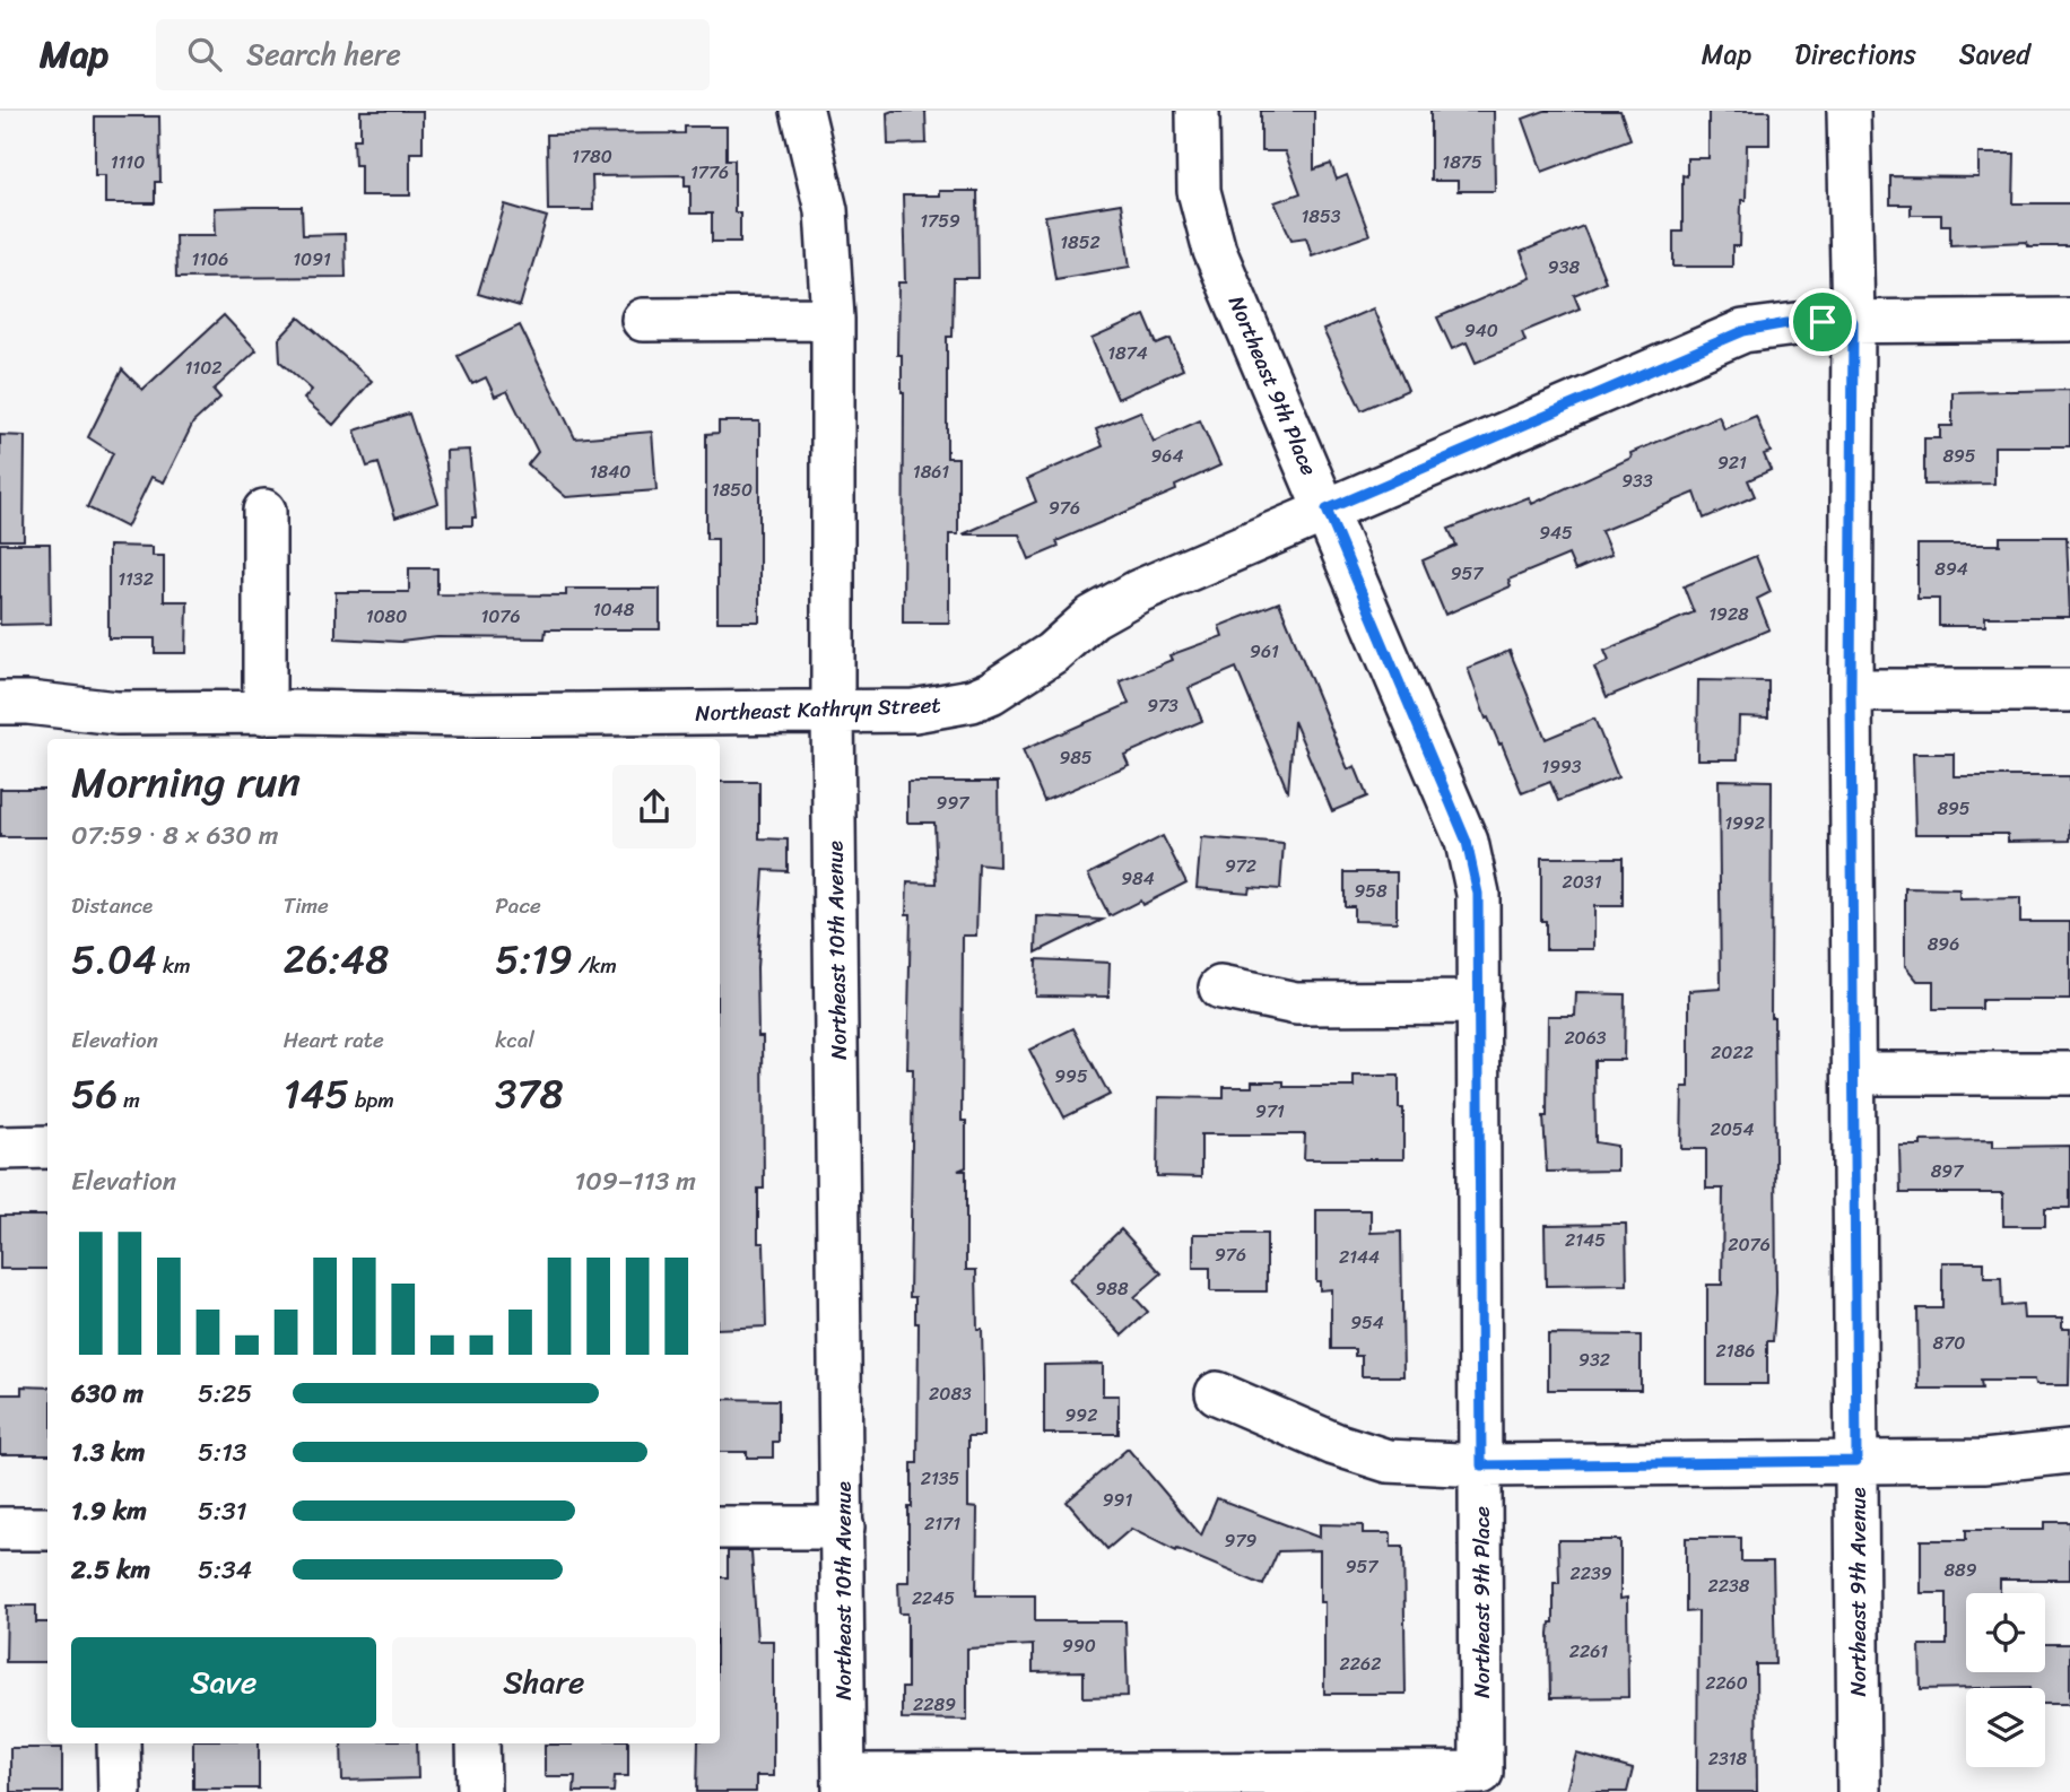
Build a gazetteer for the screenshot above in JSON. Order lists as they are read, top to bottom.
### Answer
{
  "streets": {
    "street": [
      "Northeast 9th Place",
      "Northeast Kathryn Street",
      "Northeast 10th Avenue",
      "Northeast 9th Avenue"
    ]
  },
  "crossings": [
    ["Northeast 9th Place", "Northeast Kathryn Street"],
    ["Northeast Kathryn Street", "Northeast 10th Avenue"],
    ["Northeast Kathryn Street", "Northeast 9th Avenue"]
  ],
  "house_numbers": [
    "1780",
    "1110",
    "1875",
    "1776",
    "1853",
    "1759",
    "1852",
    "1106",
    "1091",
    "938",
    "940",
    "1874",
    "1102",
    "964",
    "895",
    "921",
    "1840",
    "1861",
    "933",
    "1850",
    "976",
    "945",
    "894",
    "957",
    "1132",
    "1048",
    "1928",
    "1080",
    "1076",
    "961",
    "973",
    "985",
    "1993",
    "997",
    "895",
    "1992",
    "972",
    "984",
    "2031",
    "958",
    "896",
    "2063",
    "2022",
    "995",
    "971",
    "2054",
    "897",
    "2145",
    "2076",
    "976",
    "2144",
    "988",
    "954",
    "870",
    "2186",
    "932",
    "2083",
    "992",
    "2135",
    "991",
    "2171",
    "979",
    "957",
    "889",
    "2239",
    "2238",
    "2245",
    "990",
    "2261",
    "2262",
    "2260",
    "2289",
    "2318"
  ],
  "page": {
    "header": "Map",
    "search": "Search here",
    "nav": ["Map", "Directions", "Saved"],
    "heading": ["Morning run", "07:59 · 8 × 630 m"],
    "stats": [
      ["Distance", "5.04 km"],
      ["Time", "26:48"],
      ["Pace", "5:19 /km"],
      ["Elevation", "56 m"],
      ["Heart rate", "145 bpm"],
      ["kcal", "378"]
    ],
    "chart": ["Elevation", "109–113 m"],
    "list": [
      {
        "name": "630 m",
        "note": "5:25"
      },
      {
        "name": "1.3 km",
        "note": "5:13"
      },
      {
        "name": "1.9 km",
        "note": "5:31"
      },
      {
        "name": "2.5 km",
        "note": "5:34"
      }
    ],
    "buttons": ["Save", "Share"]
  }
}
